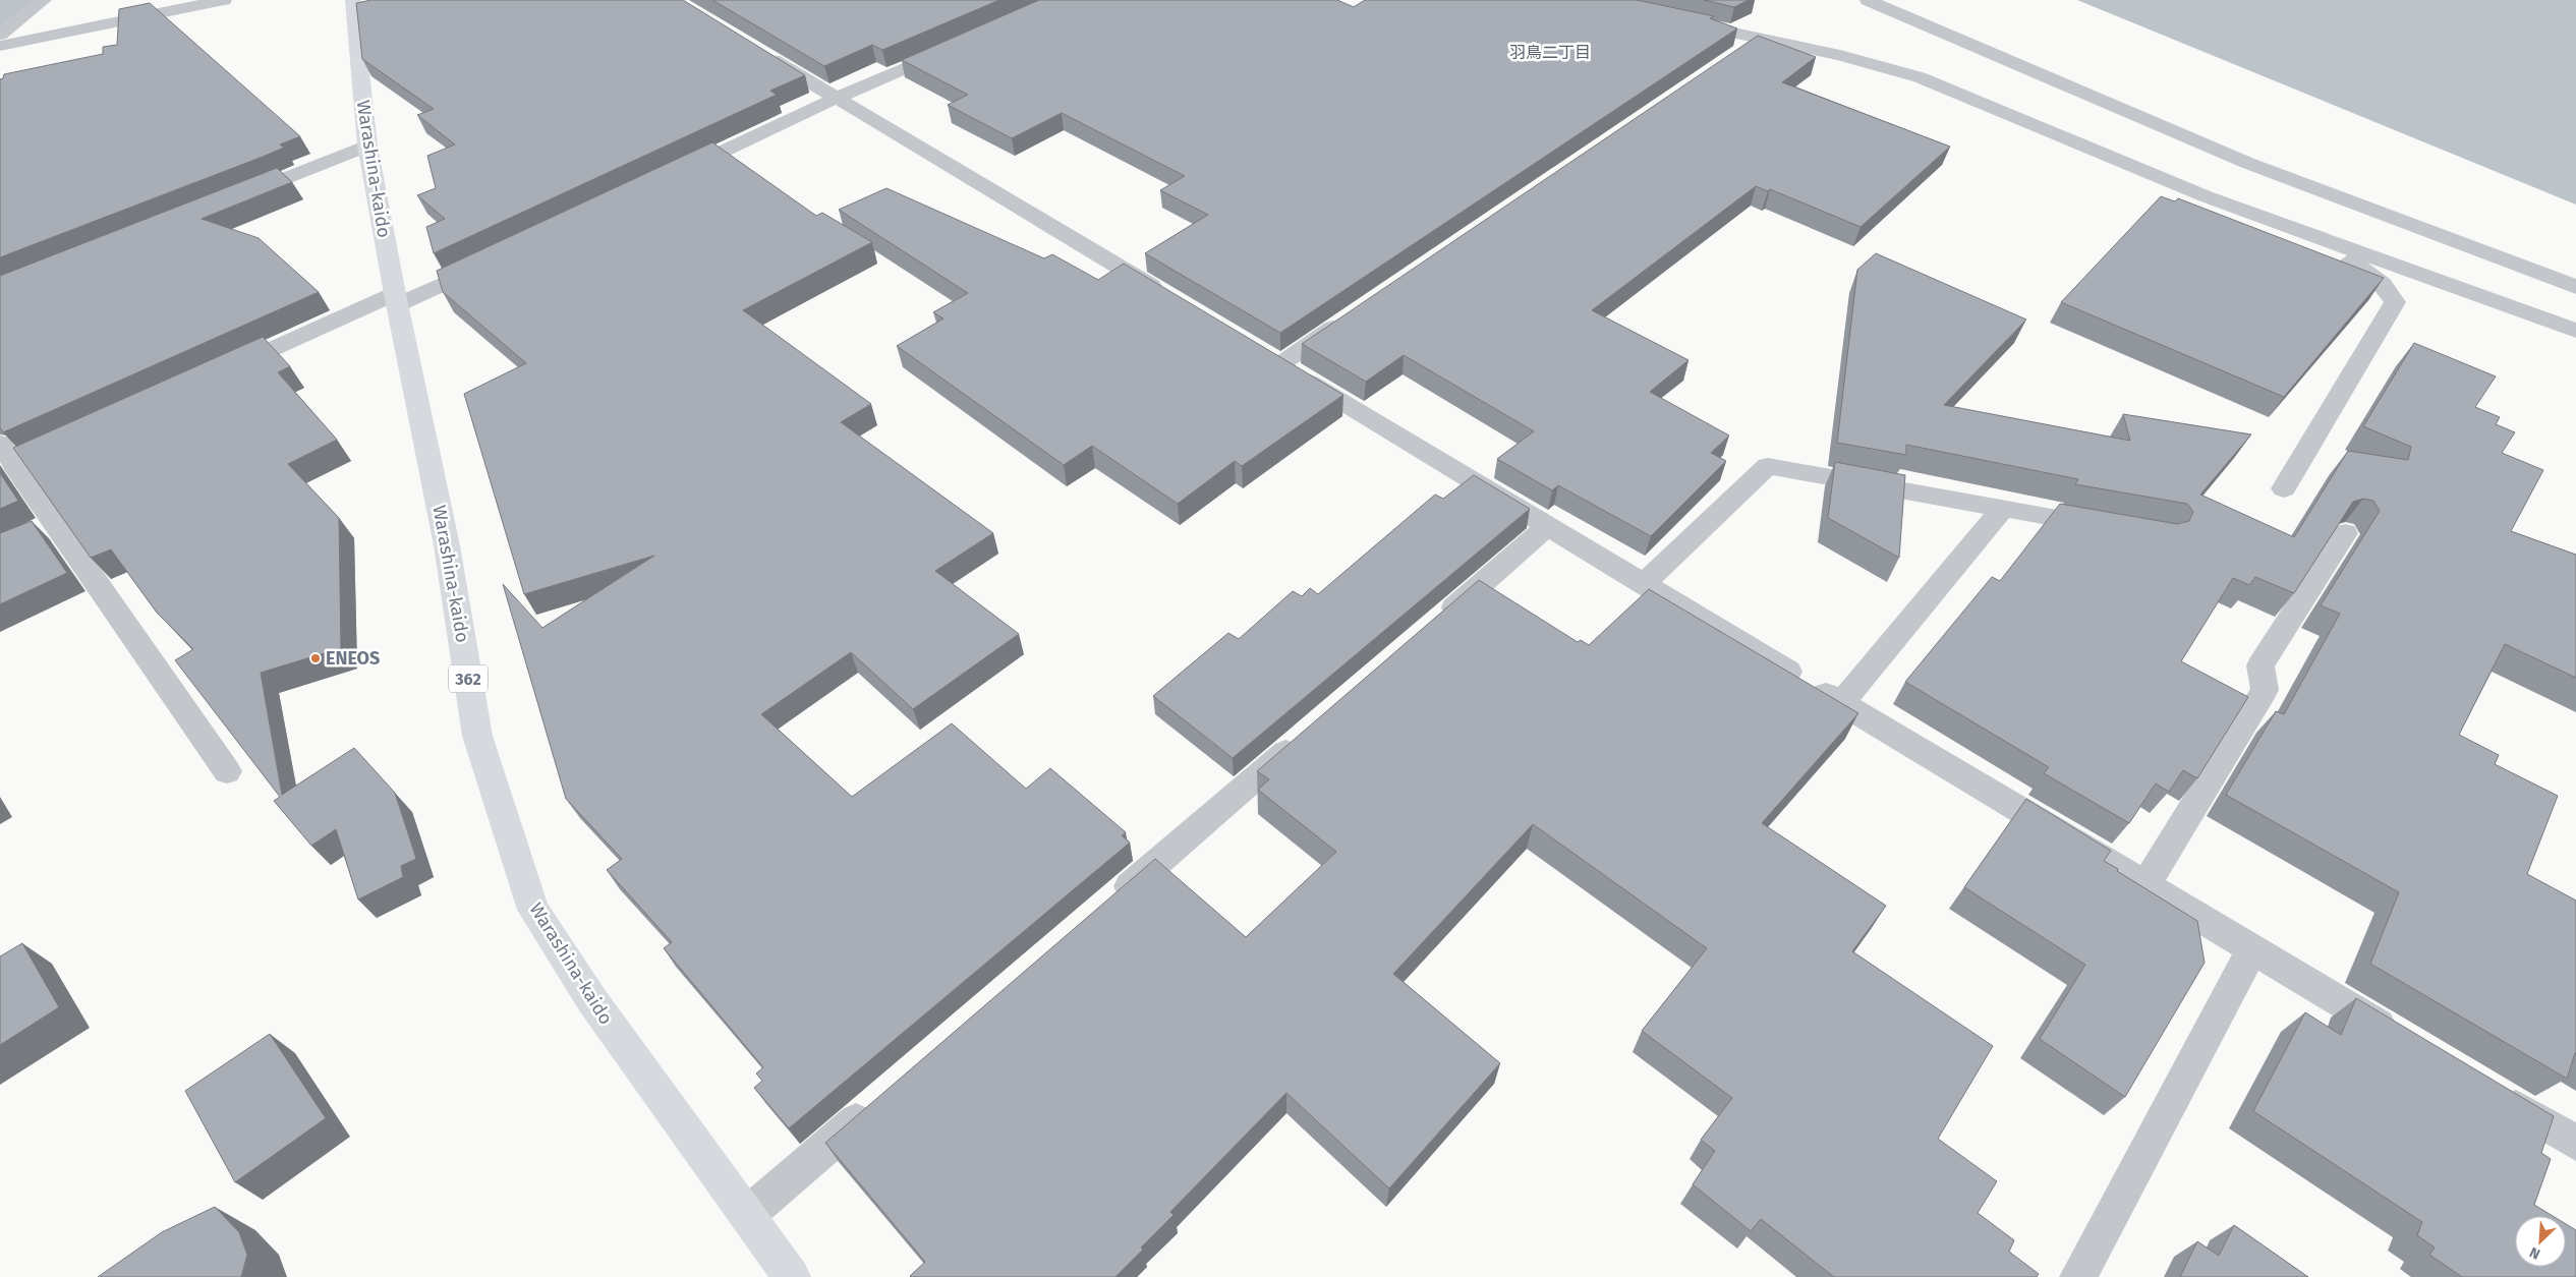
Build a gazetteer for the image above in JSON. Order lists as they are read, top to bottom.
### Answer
{
  "streets": {
    "highway": ["Warashina-kaido", "362"]
  },
  "districts": ["羽鳥二丁目"],
  "places": ["ENEOS"],
  "north": "bottom left"
}
